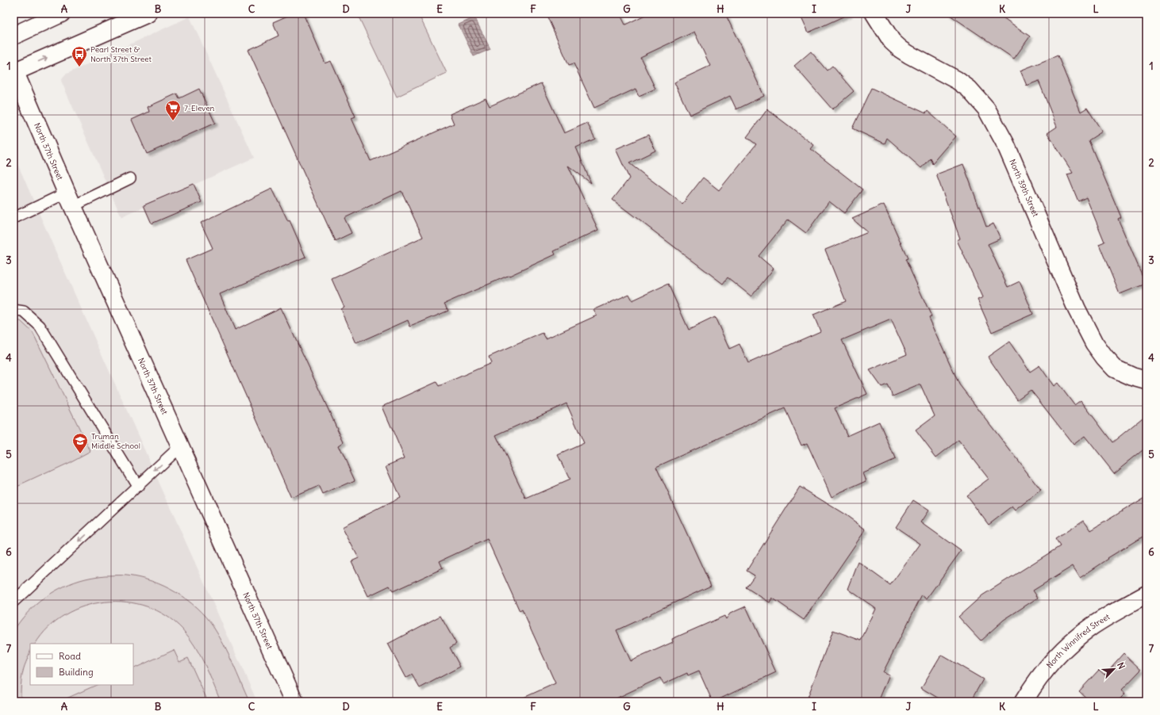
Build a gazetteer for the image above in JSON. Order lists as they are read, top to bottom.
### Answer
{
  "streets": {
    "street": ["North 37th Street", "North 39th Street", "North Winnifred Street"]
  },
  "places": {
    "bus stop": ["Pearl Street & North 37th Street"],
    "supermarket": ["7-Eleven"],
    "school or university": ["Truman Middle School"]
  },
  "legend": ["Road", "Building"],
  "north": "top right",
  "grid": {
    "columns": [
      "A",
      "B",
      "C",
      "D",
      "E",
      "F",
      "G",
      "H",
      "I",
      "J",
      "K",
      "L"
    ],
    "rows": [
      "1",
      "2",
      "3",
      "4",
      "5",
      "6",
      "7"
    ]
  }
}
